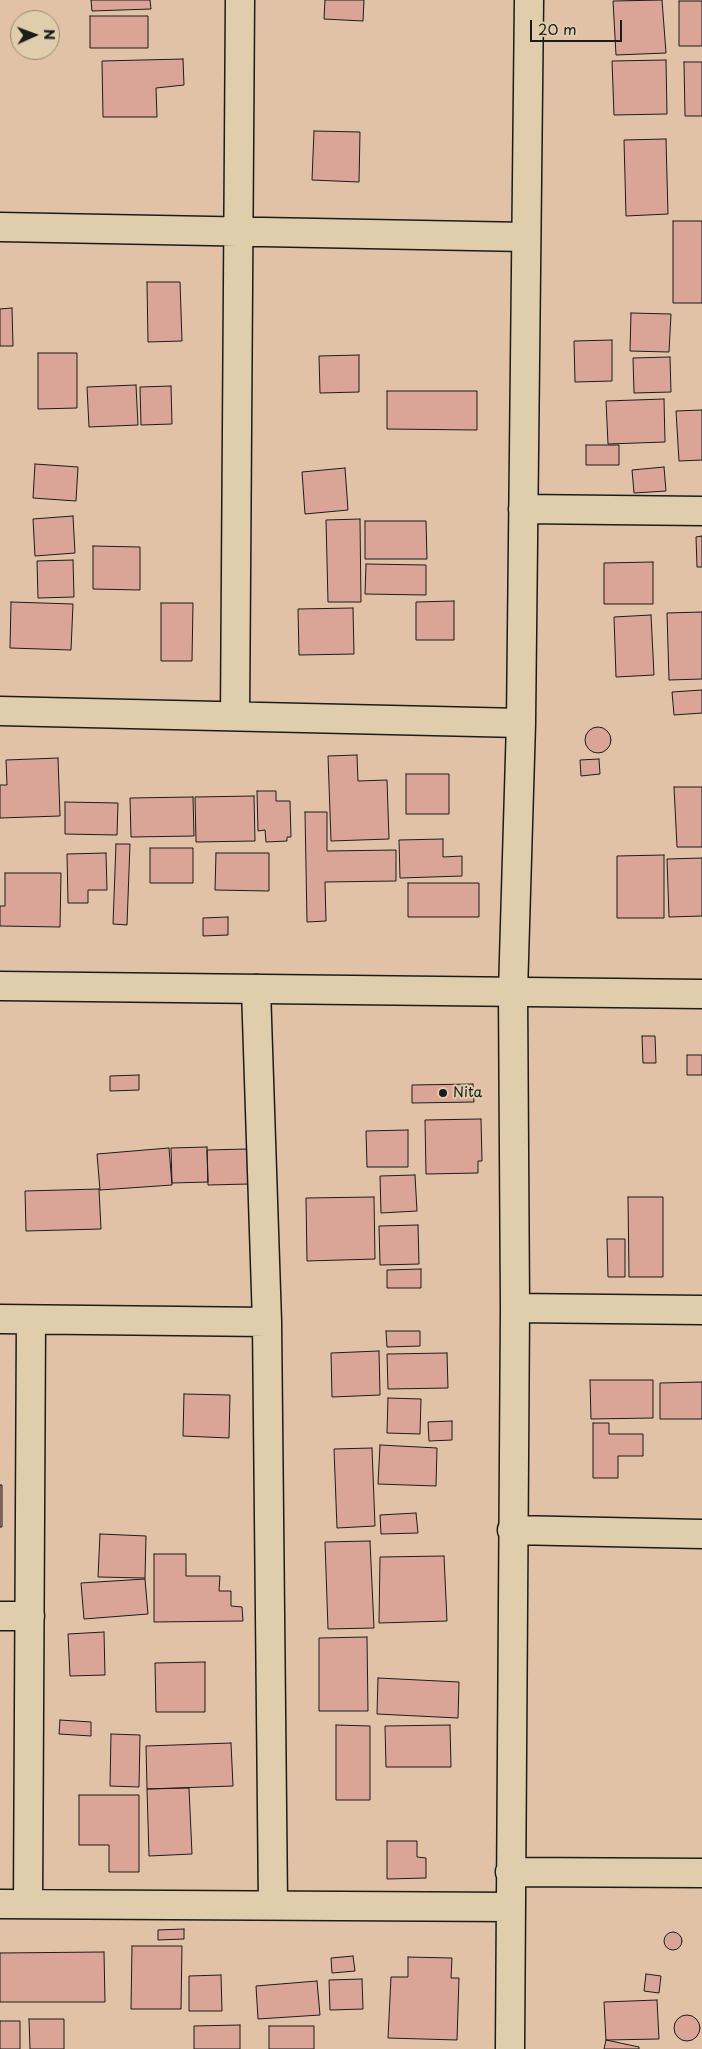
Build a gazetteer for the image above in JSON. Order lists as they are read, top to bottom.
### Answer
{
  "places": ["Nita"],
  "scale_bar": "20 m",
  "north": "right"
}
